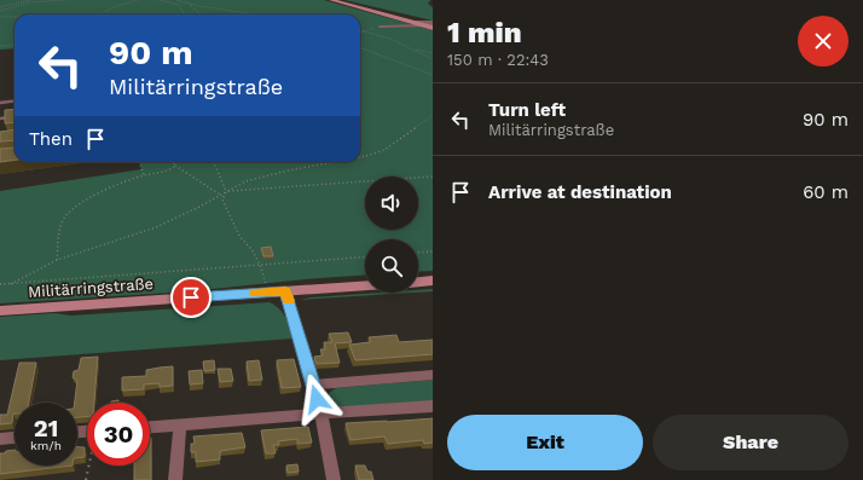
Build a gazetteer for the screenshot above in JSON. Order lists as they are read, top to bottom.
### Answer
{
  "streets": {
    "main road": ["Militärringstraße"]
  },
  "page": {
    "heading": ["1 min", "150 m · 22:43"],
    "turn": ["90 m", "Militärringstraße"],
    "list": [
      {
        "name": "Turn left",
        "note": "Militärringstraße",
        "value": "90 m"
      },
      {
        "name": "Arrive at destination",
        "value": "60 m"
      }
    ],
    "then": "Then",
    "speed": "21 km/h",
    "limit": "30",
    "buttons": ["Exit", "Share"]
  }
}
